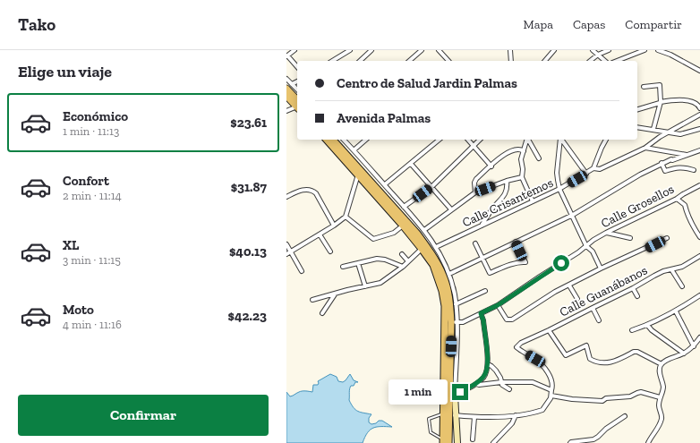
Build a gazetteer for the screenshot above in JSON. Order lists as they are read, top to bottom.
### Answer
{
  "streets": {
    "street": ["Calle Crisantemos", "Calle Grosellos", "Calle Guanábanos"]
  },
  "page": {
    "header": "Tako",
    "nav": ["Mapa", "Capas", "Compartir"],
    "heading": "Elige un viaje",
    "banner": ["Centro de Salud Jardin Palmas", "Avenida Palmas"],
    "list": [
      {
        "name": "Económico",
        "note": "1 min · 11:13",
        "value": "$23.61"
      },
      {
        "name": "Confort",
        "note": "2 min · 11:14",
        "value": "$31.87"
      },
      {
        "name": "XL",
        "note": "3 min · 11:15",
        "value": "$40.13"
      },
      {
        "name": "Moto",
        "note": "4 min · 11:16",
        "value": "$42.23"
      }
    ],
    "bubble": "1 min",
    "buttons": "Confirmar"
  }
}
